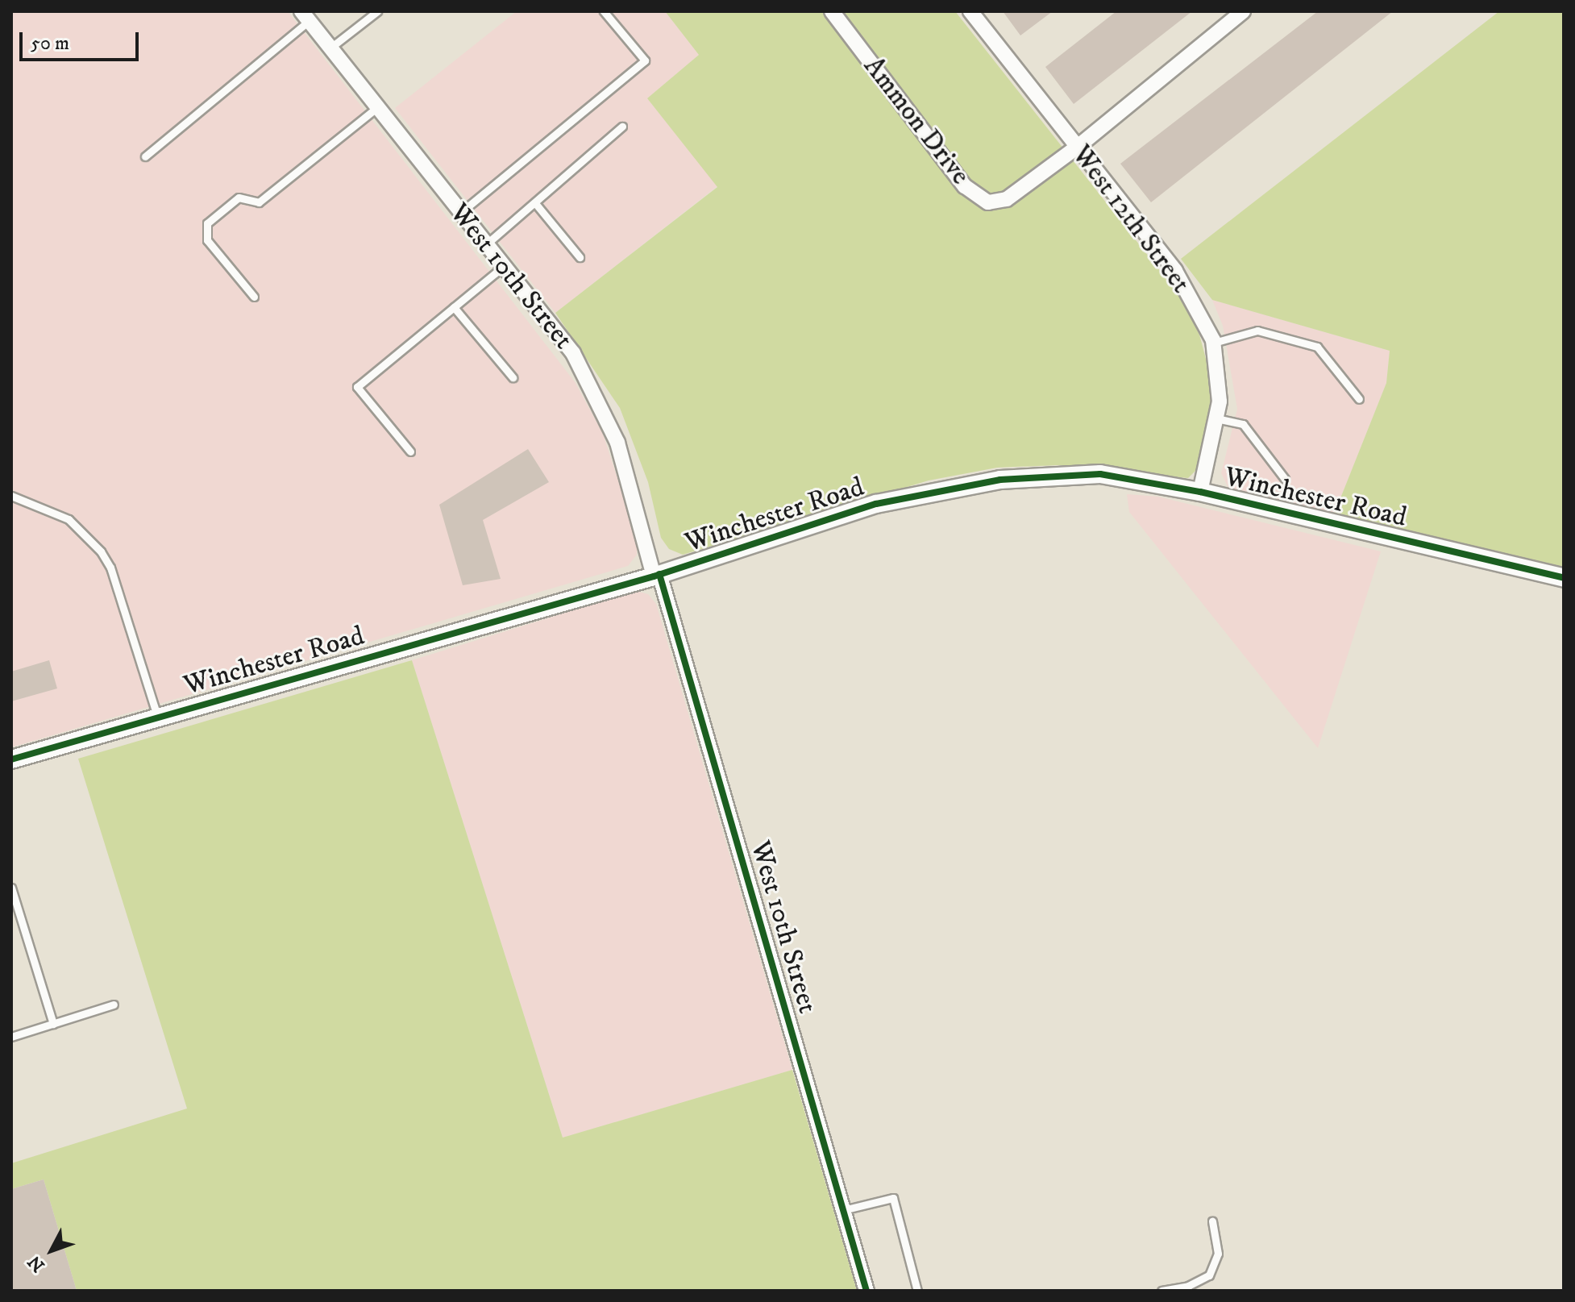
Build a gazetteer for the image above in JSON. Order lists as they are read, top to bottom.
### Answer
{
  "streets": {
    "street": [
      "Ammon Drive",
      "West 12th Street",
      "West 10th Street",
      "Winchester Road"
    ]
  },
  "crossings": [
    ["Ammon Drive", "West 12th Street"],
    ["West 12th Street", "Winchester Road"],
    ["West 10th Street", "Winchester Road"]
  ],
  "scale_bar": "50 m",
  "north": "bottom left"
}
